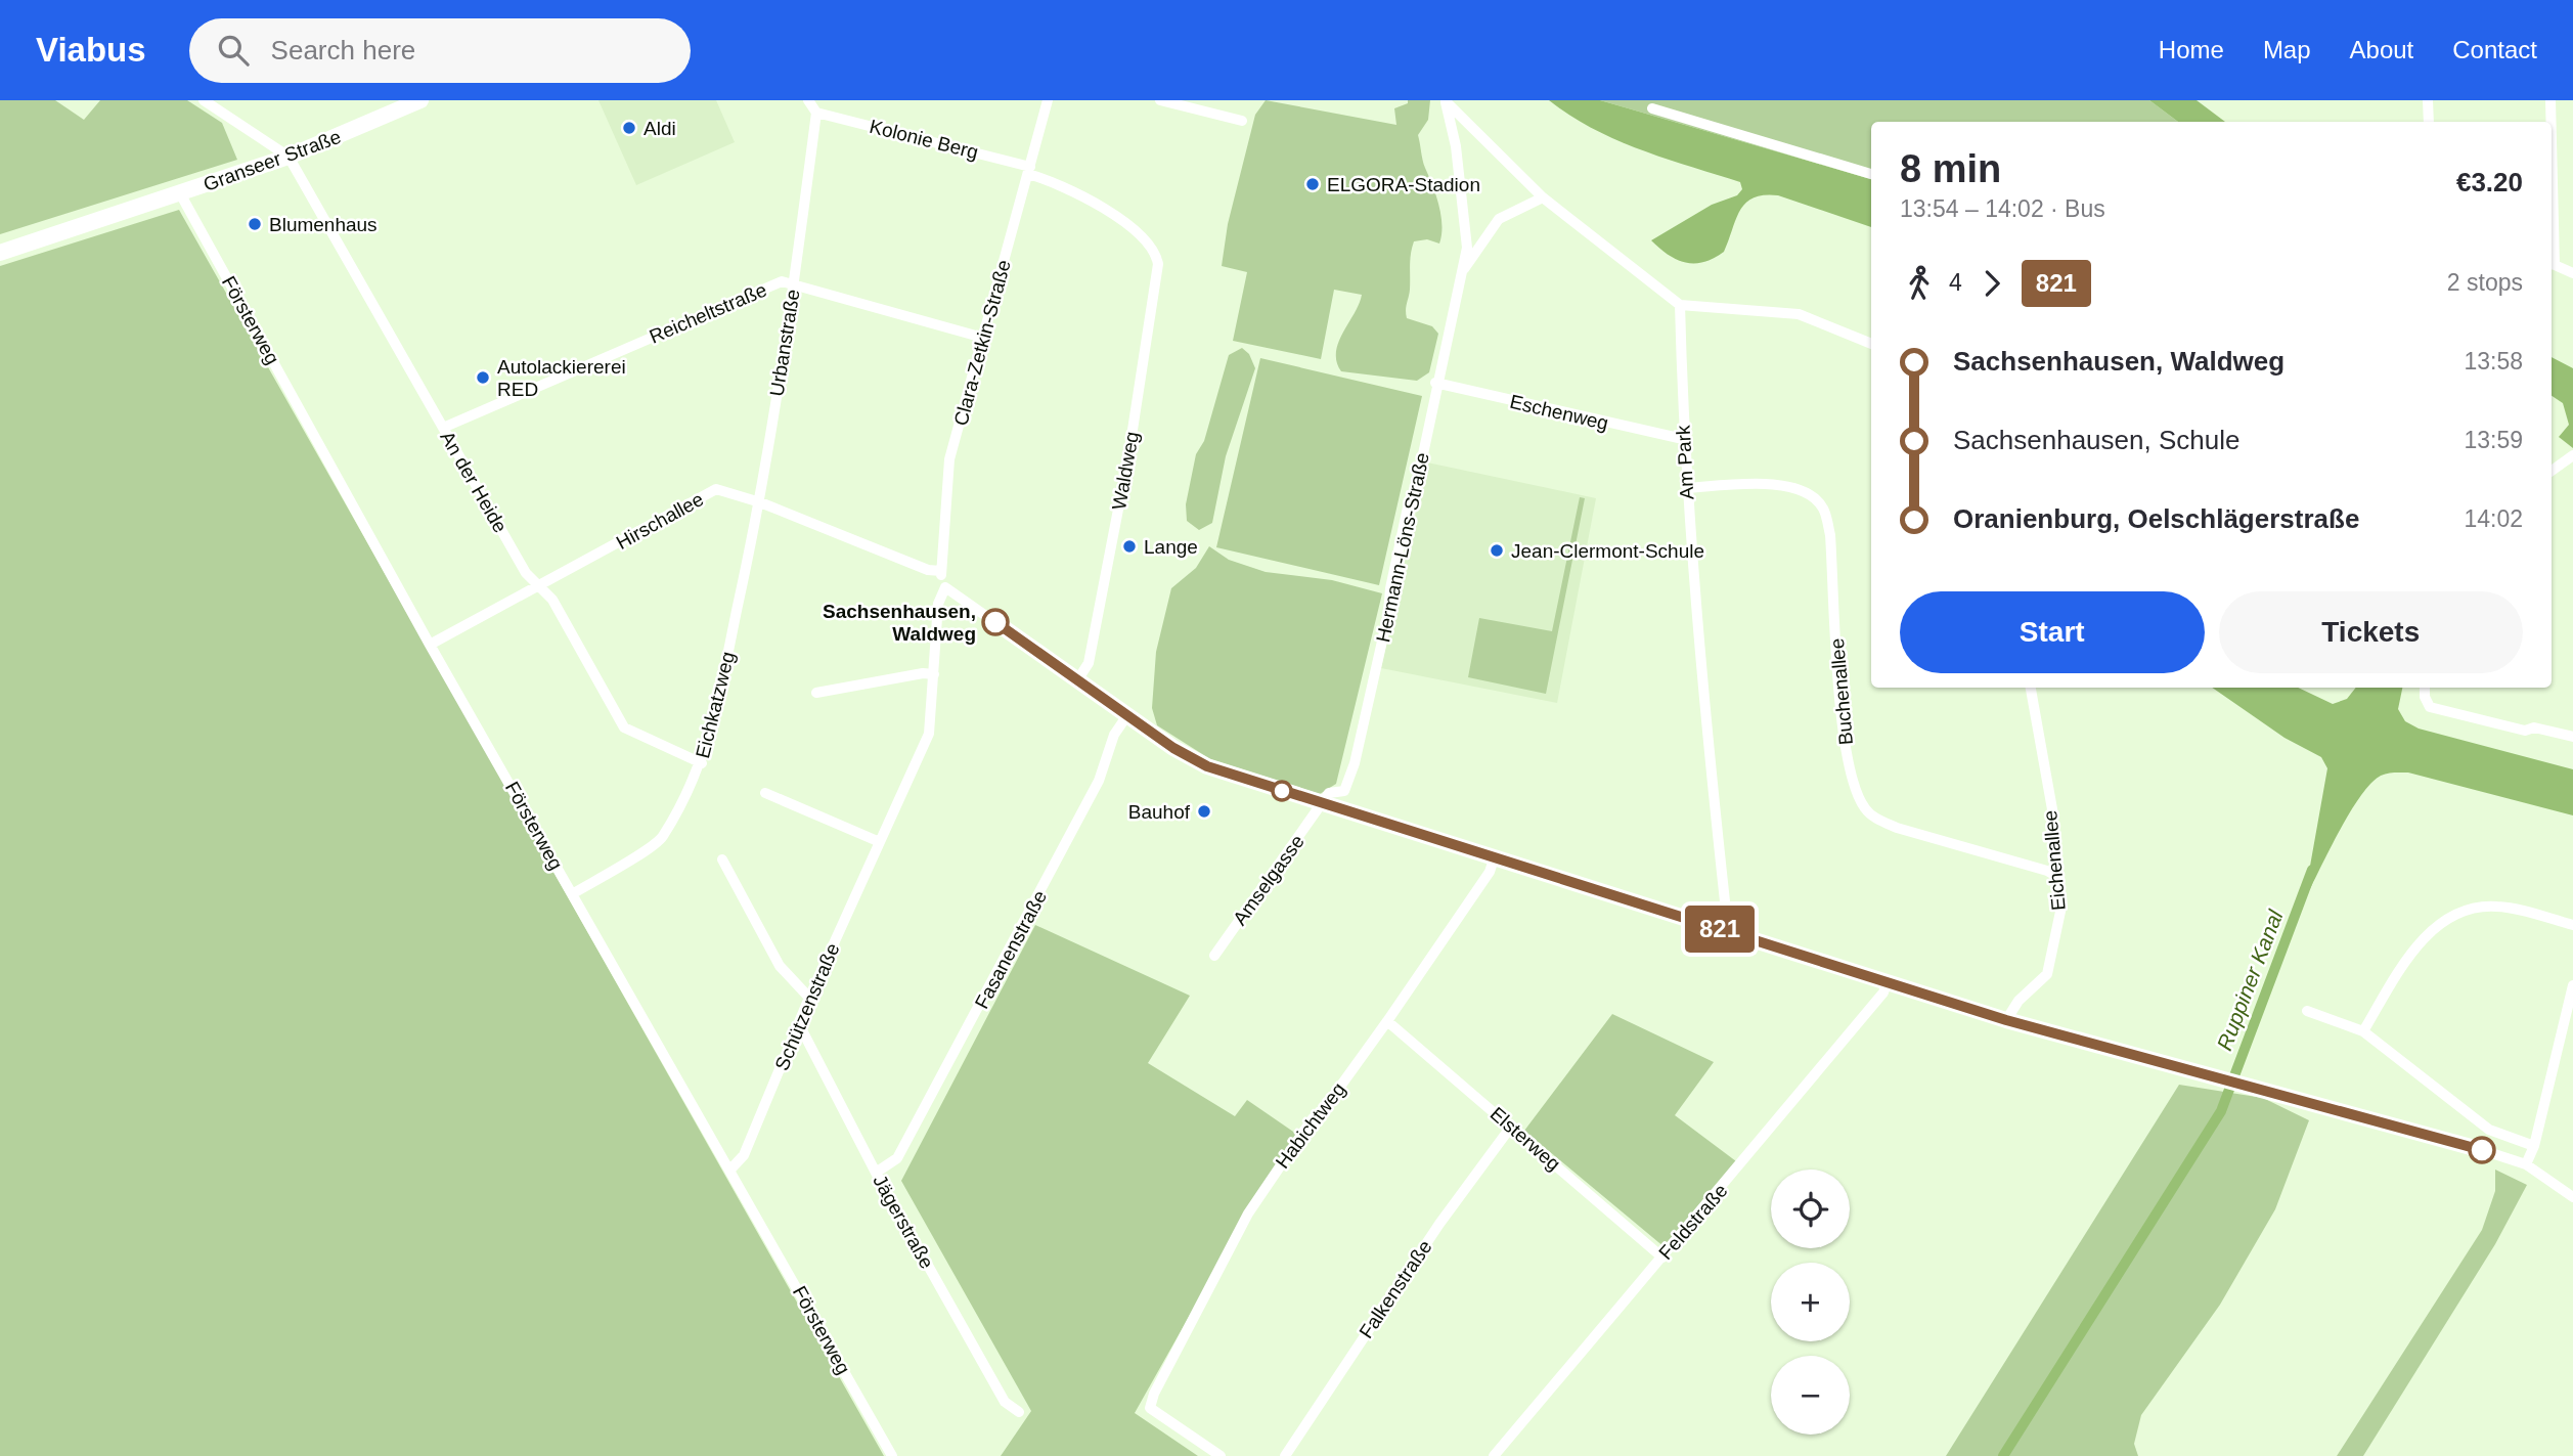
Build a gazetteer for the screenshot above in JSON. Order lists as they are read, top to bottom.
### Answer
{
  "streets": {
    "main road": ["Granseer Straße"],
    "street": [
      "Kolonie Berg",
      "Reicheltstraße",
      "Försterweg",
      "Urbanstraße",
      "Clara-Zetkin-Straße",
      "Eschenweg",
      "Am Park",
      "Waldweg",
      "An der Heide",
      "Hirschallee",
      "Hermann-Löns-Straße",
      "Buchenallee",
      "Eichkatzweg",
      "Eichenallee",
      "Amselgasse",
      "Fasanenstraße",
      "Schützenstraße",
      "Habichtweg",
      "Elsterweg",
      "Jägerstraße",
      "Feldstraße",
      "Falkenstraße"
    ]
  },
  "crossings": [
    ["Kolonie Berg", "Urbanstraße"],
    ["Kolonie Berg", "Clara-Zetkin-Straße"],
    ["Kolonie Berg", "Waldweg"],
    ["Granseer Straße", "Försterweg"],
    ["Granseer Straße", "An der Heide"],
    ["Reicheltstraße", "Urbanstraße"],
    ["Reicheltstraße", "Clara-Zetkin-Straße"],
    ["Reicheltstraße", "An der Heide"],
    ["Försterweg", "Hirschallee"],
    ["Försterweg", "Eichkatzweg"],
    ["Försterweg", "Schützenstraße"],
    ["Urbanstraße", "Hirschallee"],
    ["Urbanstraße", "Eichkatzweg"],
    ["Clara-Zetkin-Straße", "Hirschallee"],
    ["Clara-Zetkin-Straße", "Schützenstraße"],
    ["Eschenweg", "Am Park"],
    ["Eschenweg", "Hermann-Löns-Straße"],
    ["Am Park", "Buchenallee"],
    ["An der Heide", "Hirschallee"],
    ["An der Heide", "Eichkatzweg"],
    ["Hirschallee", "Eichkatzweg"],
    ["Hermann-Löns-Straße", "Amselgasse"],
    ["Buchenallee", "Eichenallee"],
    ["Fasanenstraße", "Jägerstraße"],
    ["Schützenstraße", "Jägerstraße"],
    ["Habichtweg", "Elsterweg"],
    ["Elsterweg", "Feldstraße"],
    ["Elsterweg", "Falkenstraße"]
  ],
  "water": ["Ruppiner Kanal"],
  "places": [
    "Aldi",
    "ELGORA-Stadion",
    "Blumenhaus",
    "Autolackiererei RED",
    "Lange",
    "Jean-Clermont-Schule",
    "Sachsenhausen, Waldweg",
    "Bauhof"
  ],
  "lines": ["bus line 821"],
  "page": {
    "header": "Viabus",
    "search": "Search here",
    "nav": [
      "Home",
      "Map",
      "About",
      "Contact"
    ],
    "on_map": "821",
    "heading": ["8 min", "13:54 – 14:02 · Bus", "€3.20"],
    "legs": ["4", "821", "2 stops"],
    "list": [
      {
        "name": "Sachsenhausen, Waldweg",
        "value": "13:58"
      },
      {
        "name": "Sachsenhausen, Schule",
        "value": "13:59"
      },
      {
        "name": "Oranienburg, Oelschlägerstraße",
        "value": "14:02"
      }
    ],
    "buttons": ["Start", "Tickets"],
    "map_buttons": ["+", "−"]
  }
}
